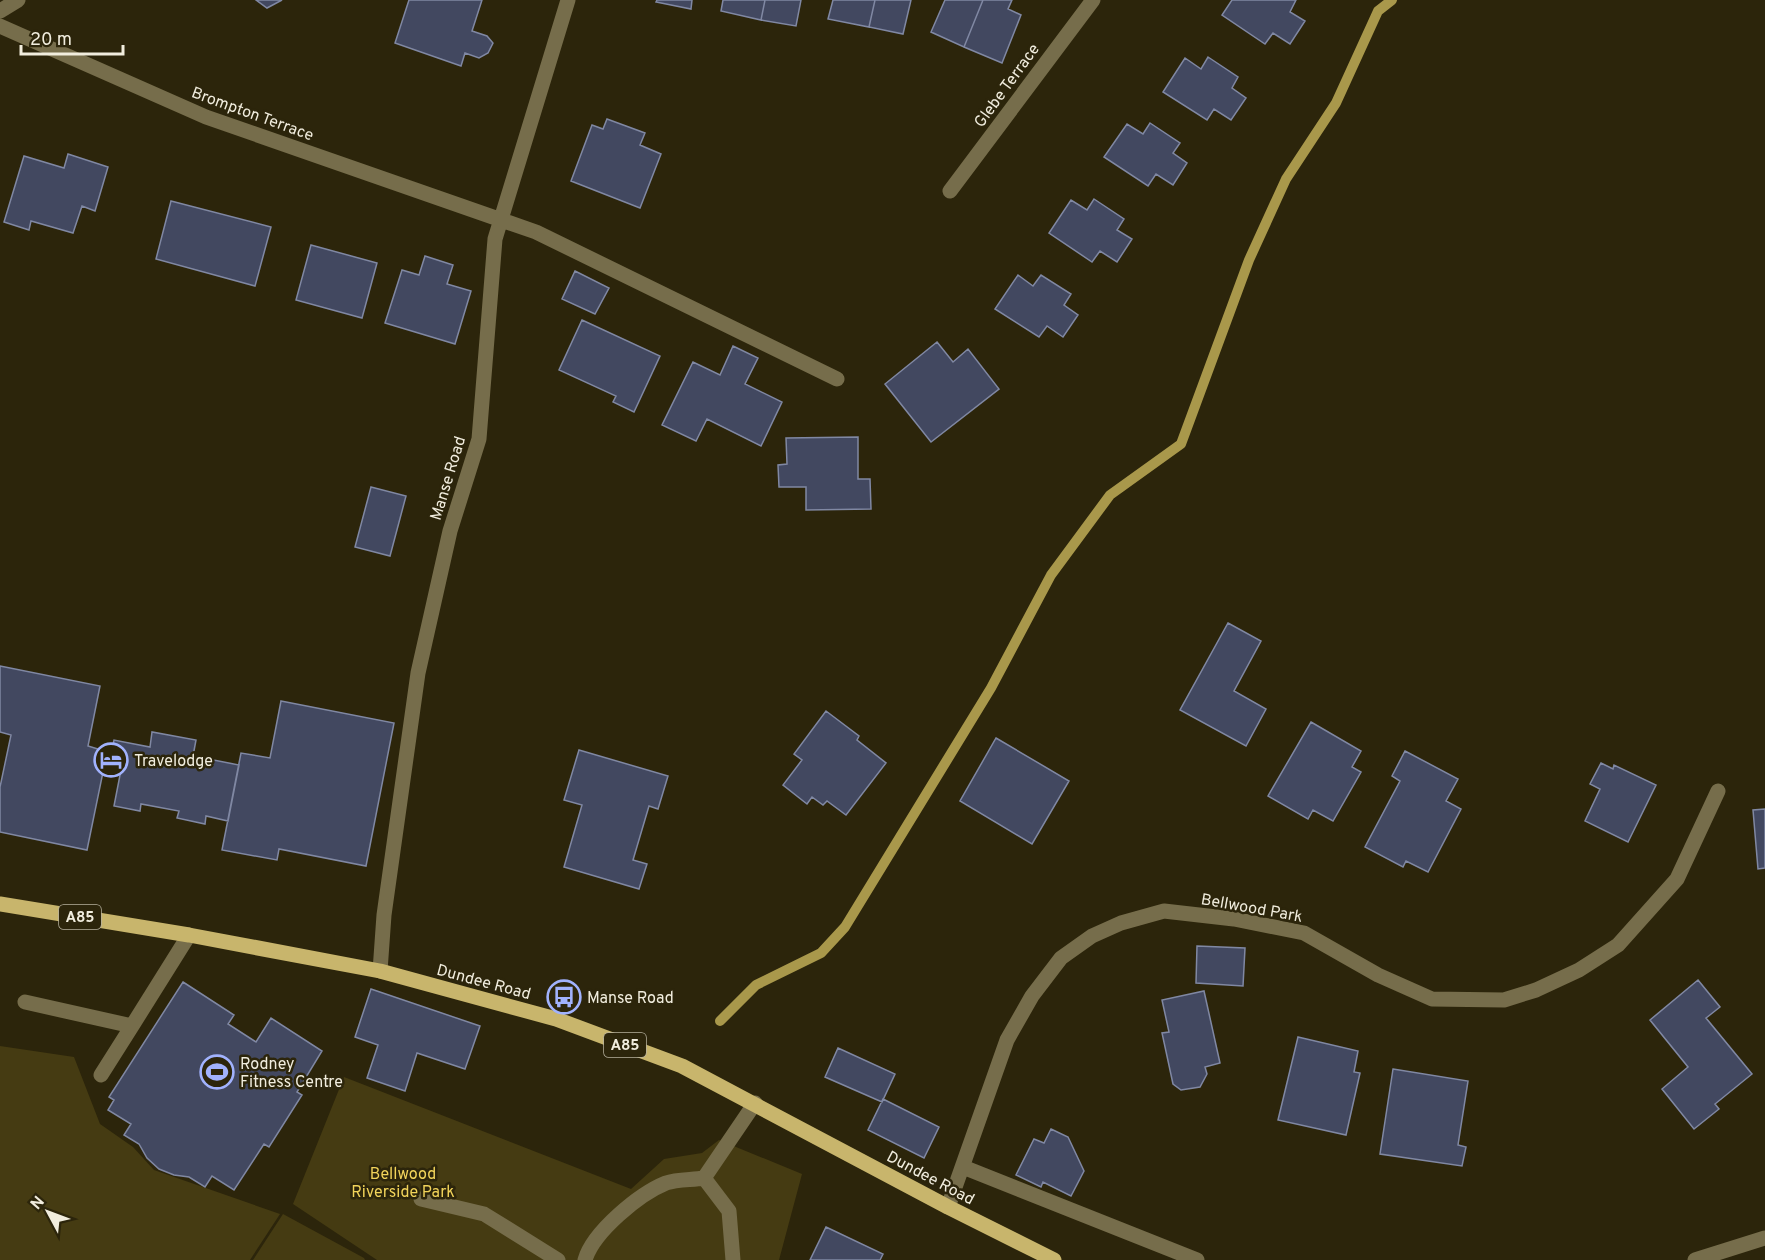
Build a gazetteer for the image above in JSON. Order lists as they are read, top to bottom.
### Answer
{
  "streets": {
    "main road": ["A85", "Dundee Road"],
    "street": [
      "Glebe Terrace",
      "Brompton Terrace",
      "Manse Road",
      "Bellwood Park"
    ]
  },
  "crossings": [
    ["Brompton Terrace", "Manse Road"],
    ["Manse Road", "Dundee Road"],
    ["Bellwood Park", "Dundee Road"]
  ],
  "parks": ["Bellwood Riverside Park"],
  "places": {
    "hotel": ["Travelodge"],
    "bus stop": ["Manse Road"],
    "sports": ["Rodney Fitness Centre"]
  },
  "scale_bar": "20 m",
  "north": "top left"
}
